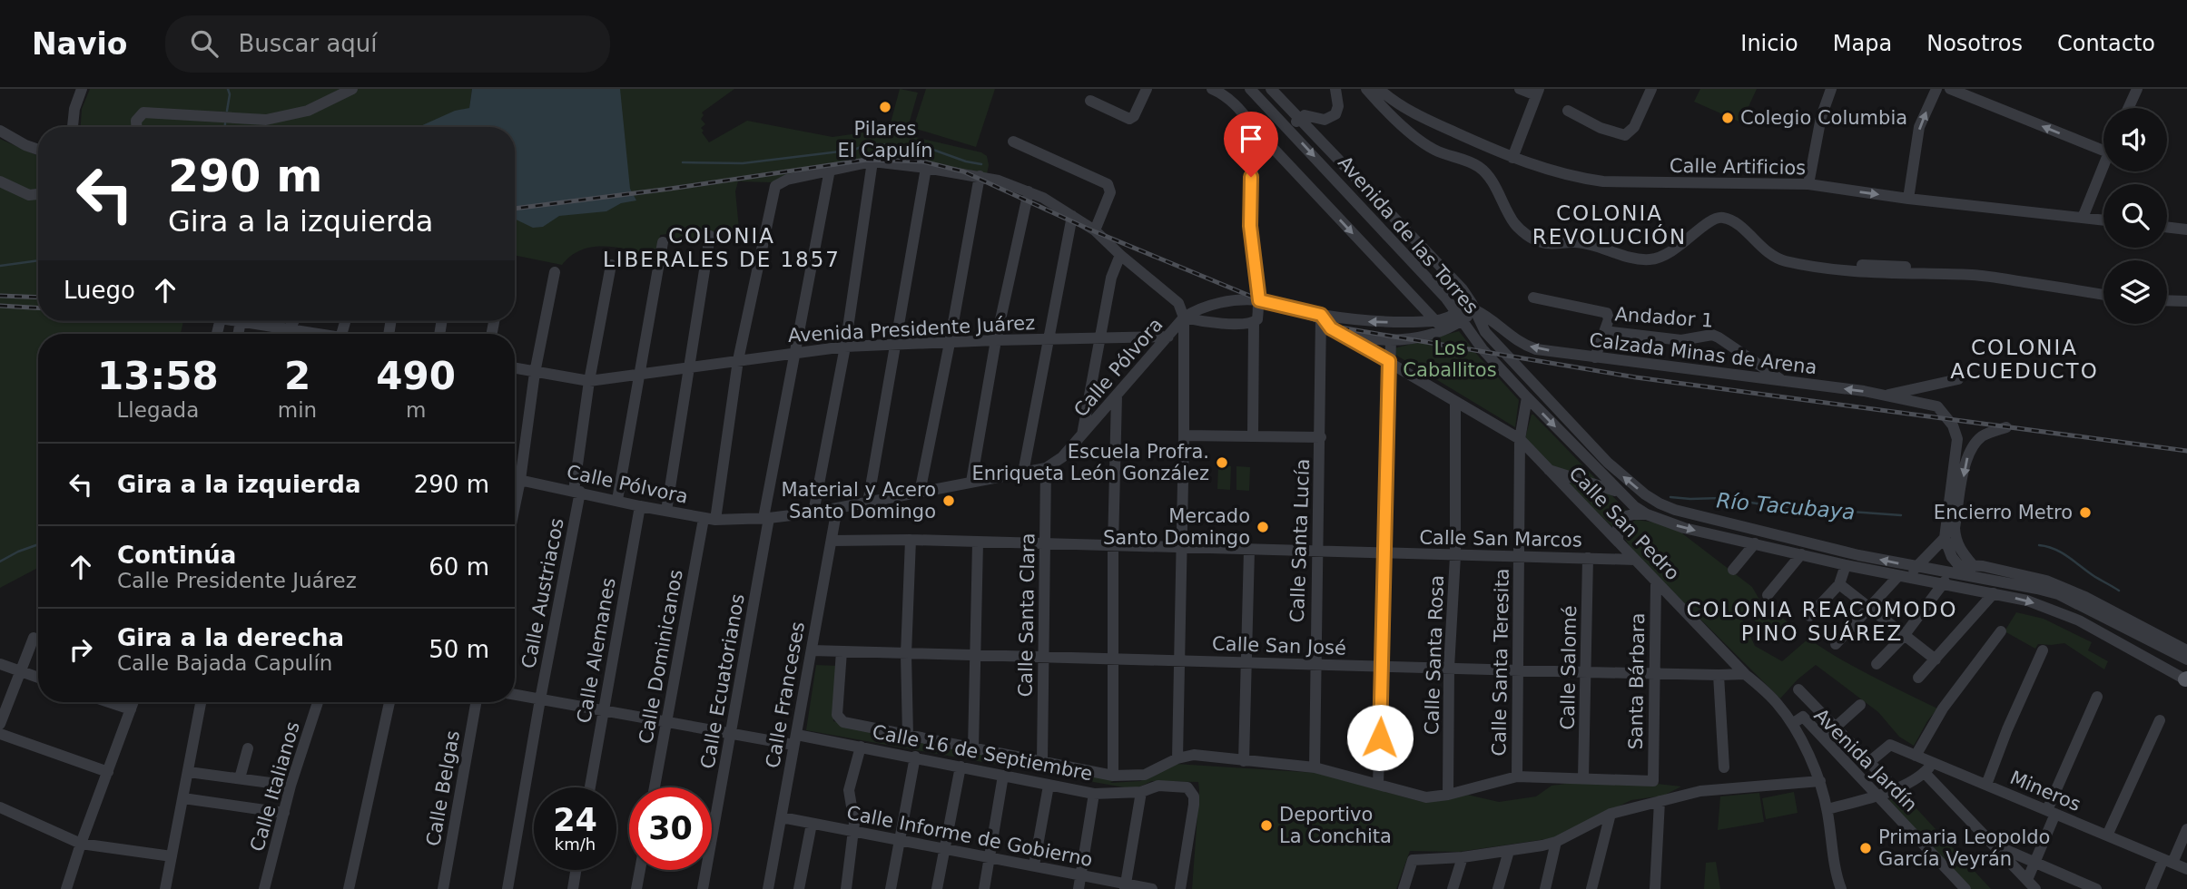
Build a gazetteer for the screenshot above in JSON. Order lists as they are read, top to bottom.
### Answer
{
  "streets": {
    "street": [
      "Calle Artificios",
      "Avenida de las Torres",
      "Andador 1",
      "Avenida Presidente Juárez",
      "Calzada Minas de Arena",
      "Calle Pólvora",
      "Calle San Pedro",
      "Calle San Marcos",
      "Calle Santa Lucía",
      "Calle Austriacos",
      "Calle Santa Clara",
      "Calle San José",
      "Calle Alemanes",
      "Calle Santa Rosa",
      "Calle Dominicanos",
      "Calle Santa Teresita",
      "Calle Salomé",
      "Calle Ecuatorianos",
      "Santa Bárbara",
      "Calle Franceses",
      "Calle 16 de Septiembre",
      "Avenida Jardín",
      "Calle Italianos",
      "Calle Belgas",
      "Mineros",
      "Calle Informe de Gobierno"
    ]
  },
  "crossings": [
    ["Avenida de las Torres", "Calzada Minas de Arena"],
    ["Avenida de las Torres", "Calle Santa Teresita"],
    ["Andador 1", "Calzada Minas de Arena"],
    ["Avenida Presidente Juárez", "Calle Pólvora"],
    ["Avenida Presidente Juárez", "Calle Austriacos"],
    ["Avenida Presidente Juárez", "Calle Dominicanos"],
    ["Avenida Presidente Juárez", "Calle Ecuatorianos"],
    ["Calle Pólvora", "Calle Austriacos"],
    ["Calle Pólvora", "Calle Santa Clara"],
    ["Calle Pólvora", "Calle Alemanes"],
    ["Calle Pólvora", "Calle Dominicanos"],
    ["Calle Pólvora", "Calle Ecuatorianos"],
    ["Calle Pólvora", "Calle Franceses"],
    ["Calle San Pedro", "Calle San Marcos"],
    ["Calle San Pedro", "Calle Santa Lucía"],
    ["Calle San Pedro", "Calle San José"],
    ["Calle San Pedro", "Calle Santa Rosa"],
    ["Calle San Pedro", "Calle Santa Teresita"],
    ["Calle San Pedro", "Santa Bárbara"],
    ["Calle San Pedro", "Avenida Jardín"],
    ["Calle San Marcos", "Calle Santa Lucía"],
    ["Calle San Marcos", "Calle Santa Clara"],
    ["Calle San Marcos", "Calle Santa Rosa"],
    ["Calle San Marcos", "Calle Santa Teresita"],
    ["Calle San Marcos", "Calle Salomé"],
    ["Calle San Marcos", "Calle Franceses"],
    ["Calle Santa Lucía", "Calle San José"],
    ["Calle Austriacos", "Calle 16 de Septiembre"],
    ["Calle Santa Clara", "Calle San José"],
    ["Calle San José", "Calle Santa Rosa"],
    ["Calle San José", "Calle Santa Teresita"],
    ["Calle San José", "Calle Salomé"],
    ["Calle San José", "Santa Bárbara"],
    ["Calle San José", "Calle Franceses"],
    ["Calle Alemanes", "Calle 16 de Septiembre"],
    ["Calle Dominicanos", "Calle Ecuatorianos"],
    ["Calle Dominicanos", "Calle 16 de Septiembre"],
    ["Calle Salomé", "Santa Bárbara"],
    ["Calle Ecuatorianos", "Calle 16 de Septiembre"],
    ["Calle Franceses", "Calle 16 de Septiembre"],
    ["Calle Franceses", "Calle Informe de Gobierno"],
    ["Avenida Jardín", "Mineros"]
  ],
  "one_way": ["Calzada Minas de Arena"],
  "districts": [
    "COLONIA REVOLUCIÓN",
    "COLONIA LIBERALES DE 1857",
    "COLONIA ACUEDUCTO",
    "COLONIA REACOMODO PINO SUÁREZ"
  ],
  "water": ["Río Tacubaya"],
  "parks": ["Los Caballitos"],
  "places": [
    "Pilares El Capulín",
    "Colegio Columbia",
    "Escuela Profra. Enriqueta León González",
    "Material y Acero Santo Domingo",
    "Encierro Metro",
    "Mercado Santo Domingo",
    "Deportivo La Conchita",
    "Primaria Leopoldo García Veyrán"
  ],
  "page": {
    "header": "Navio",
    "search": "Buscar aquí",
    "nav": [
      "Inicio",
      "Mapa",
      "Nosotros",
      "Contacto"
    ],
    "turn": ["290 m", "Gira a la izquierda"],
    "then": "Luego",
    "eta": [
      "13:58",
      "Llegada",
      "2",
      "min",
      "490",
      "m"
    ],
    "list": [
      {
        "name": "Gira a la izquierda",
        "value": "290 m"
      },
      {
        "name": "Continúa",
        "note": "Calle Presidente Juárez",
        "value": "60 m"
      },
      {
        "name": "Gira a la derecha",
        "note": "Calle Bajada Capulín",
        "value": "50 m"
      }
    ],
    "speed": "24 km/h",
    "limit": "30"
  }
}
